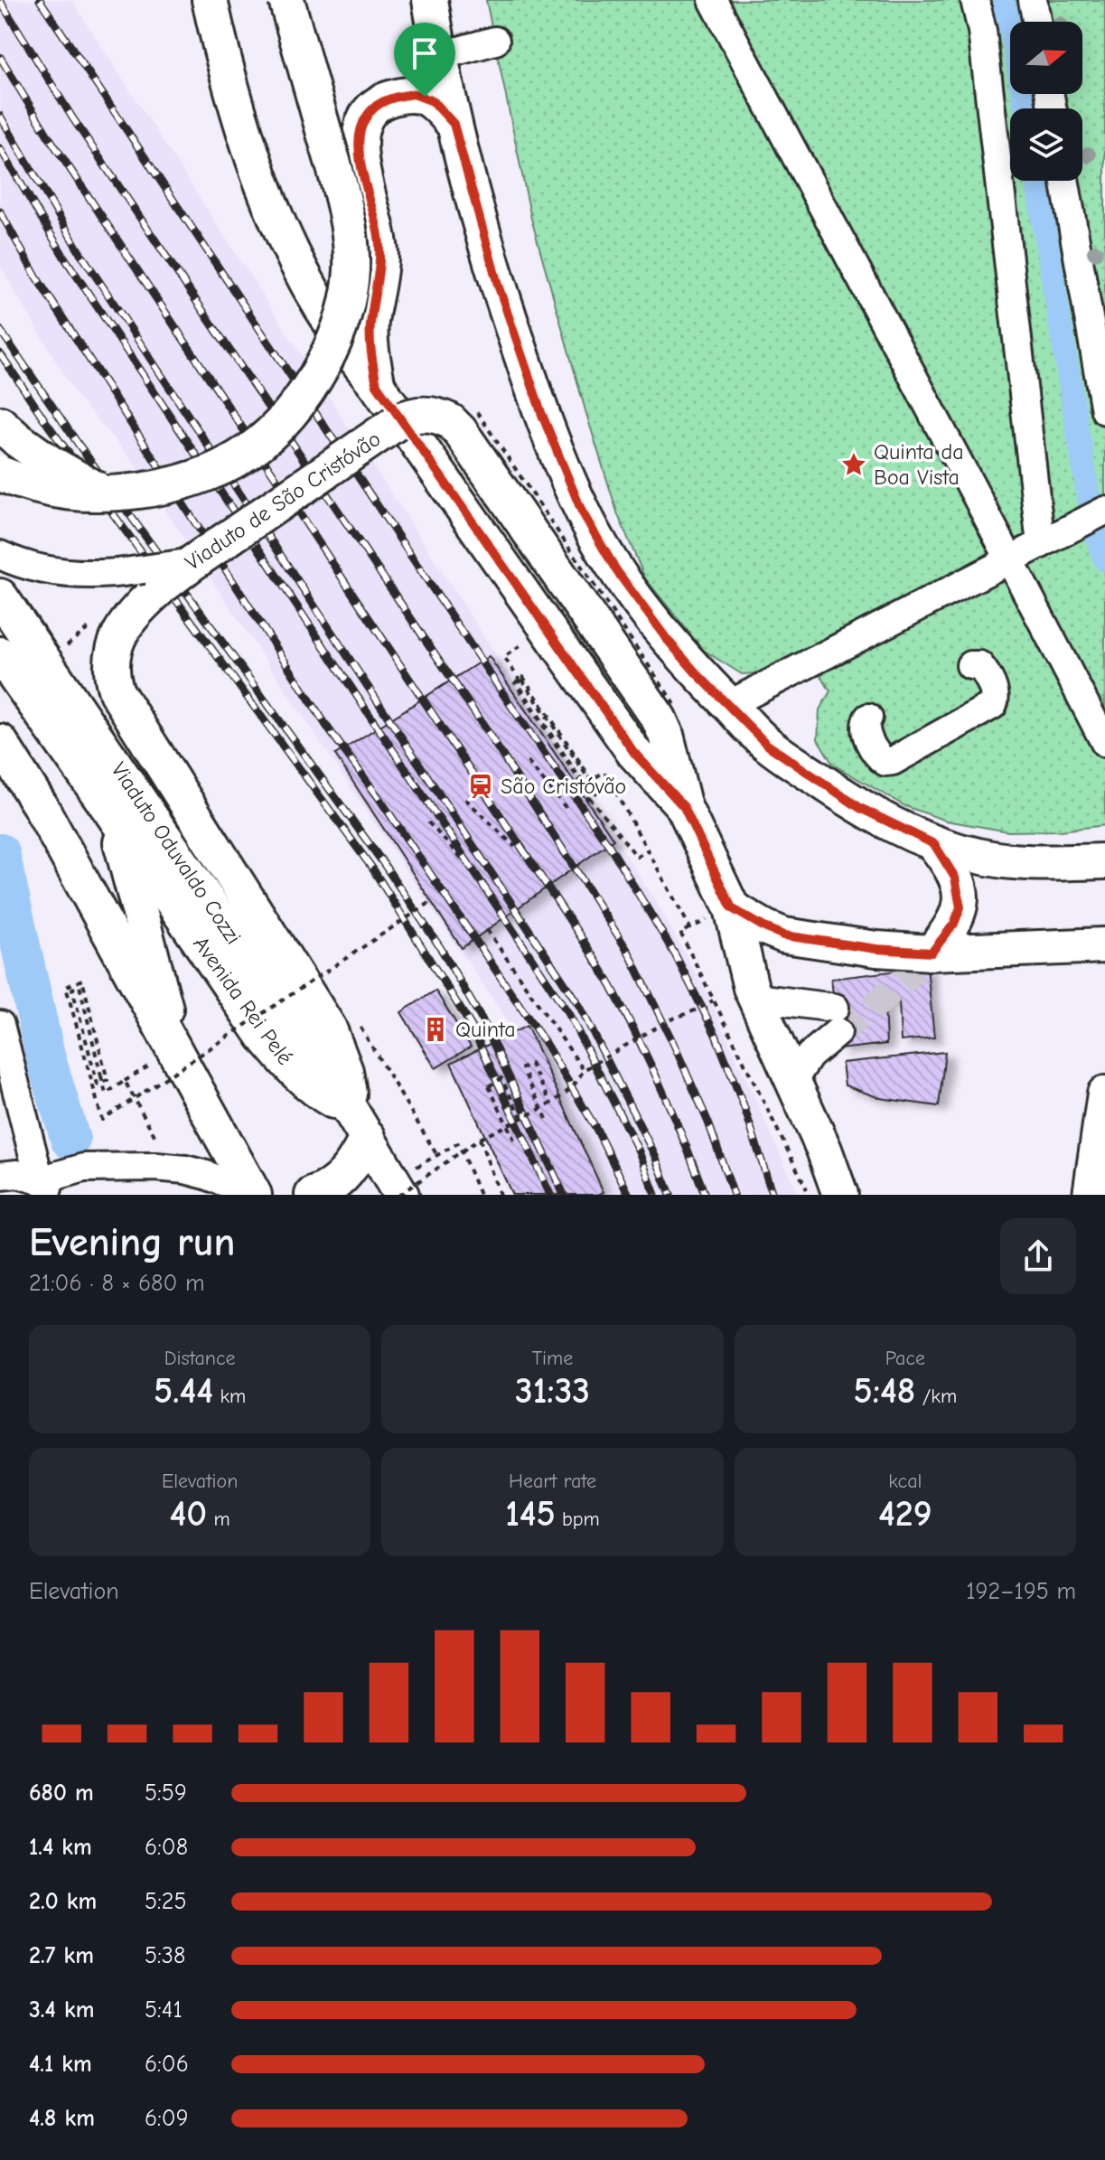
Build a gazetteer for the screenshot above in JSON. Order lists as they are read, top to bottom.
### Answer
{
  "streets": {
    "main road": ["Viaduto de São Cristóvão", "Viaduto Oduvaldo Cozzi", "Avenida Rei Pelé"]
  },
  "crossings": [
    ["Viaduto de São Cristóvão", "Viaduto Oduvaldo Cozzi"],
    ["Viaduto de São Cristóvão", "Avenida Rei Pelé"],
    ["Viaduto Oduvaldo Cozzi", "Avenida Rei Pelé"]
  ],
  "places": {
    "place": ["Quinta da Boa Vista"],
    "station": ["São Cristóvão"],
    "building": ["Quinta"]
  },
  "north": "right",
  "page": {
    "heading": ["Evening run", "21:06 · 8 × 680 m"],
    "stats": [
      ["Distance", "5.44 km"],
      ["Time", "31:33"],
      ["Pace", "5:48 /km"],
      ["Elevation", "40 m"],
      ["Heart rate", "145 bpm"],
      ["kcal", "429"]
    ],
    "chart": ["Elevation", "192–195 m"],
    "list": [
      {
        "name": "680 m",
        "note": "5:59"
      },
      {
        "name": "1.4 km",
        "note": "6:08"
      },
      {
        "name": "2.0 km",
        "note": "5:25"
      },
      {
        "name": "2.7 km",
        "note": "5:38"
      },
      {
        "name": "3.4 km",
        "note": "5:41"
      },
      {
        "name": "4.1 km",
        "note": "6:06"
      },
      {
        "name": "4.8 km",
        "note": "6:09"
      }
    ]
  }
}
